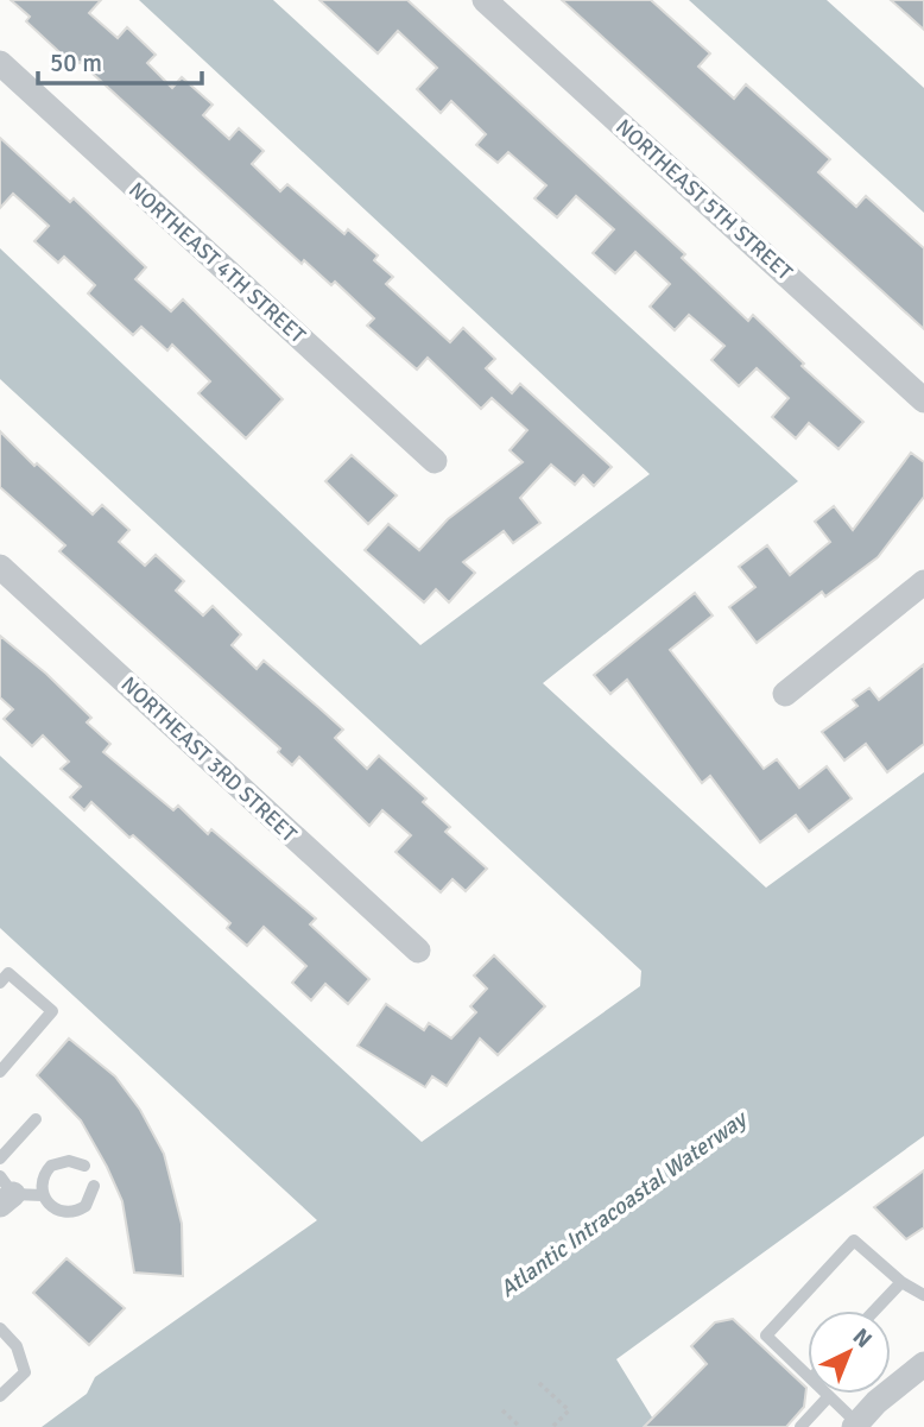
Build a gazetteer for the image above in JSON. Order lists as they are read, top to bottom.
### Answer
{
  "streets": {
    "street": ["NORTHEAST 5TH STREET", "NORTHEAST 4TH STREET", "NORTHEAST 3RD STREET"]
  },
  "water": ["Atlantic Intracoastal Waterway"],
  "scale_bar": "50 m",
  "north": "top right"
}
